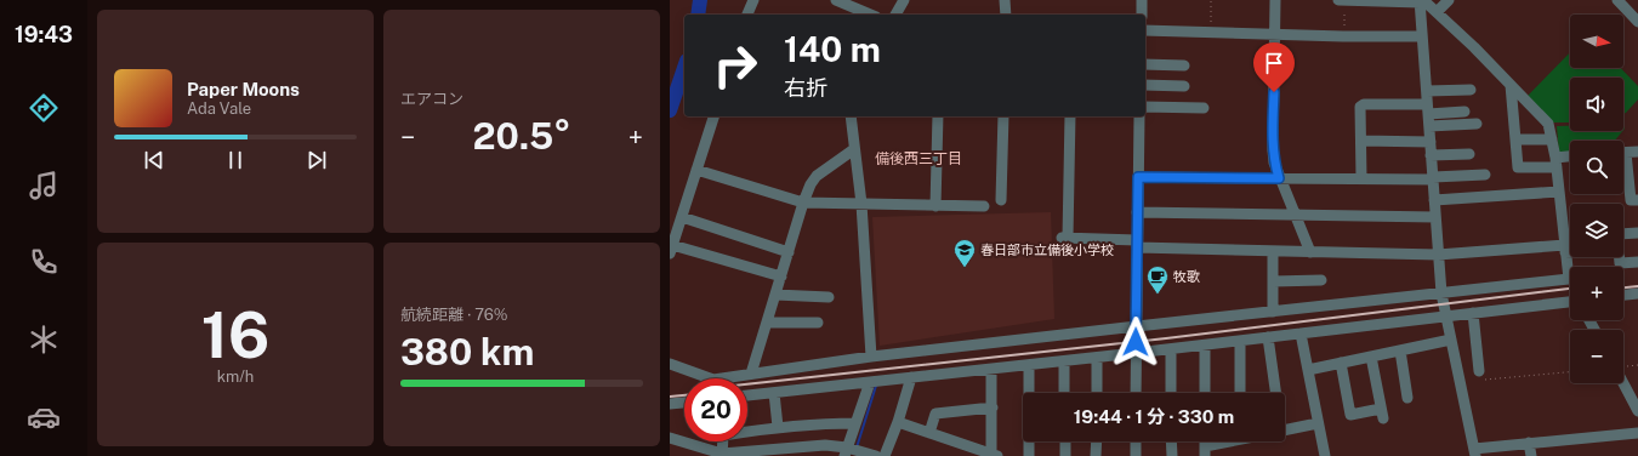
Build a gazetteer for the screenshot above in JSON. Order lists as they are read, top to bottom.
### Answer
{
  "districts": ["備後西三丁目"],
  "places": {
    "school or university": ["春日部市立備後小学校"],
    "cafe": ["牧歌"]
  },
  "north": "right",
  "page": {
    "tabs": "19:43",
    "tile": [
      "エアコン",
      ["16", "km/h"],
      ["航続距離 · 76%", "380 km"]
    ],
    "map_buttons": ["+", "−"],
    "turn": ["140 m", "右折"],
    "song": ["Paper Moons", "Ada Vale"],
    "heat": ["−", "20.5°", "+"],
    "limit": "20",
    "trip": "19:44 · 1 分 · 330 m"
  }
}
